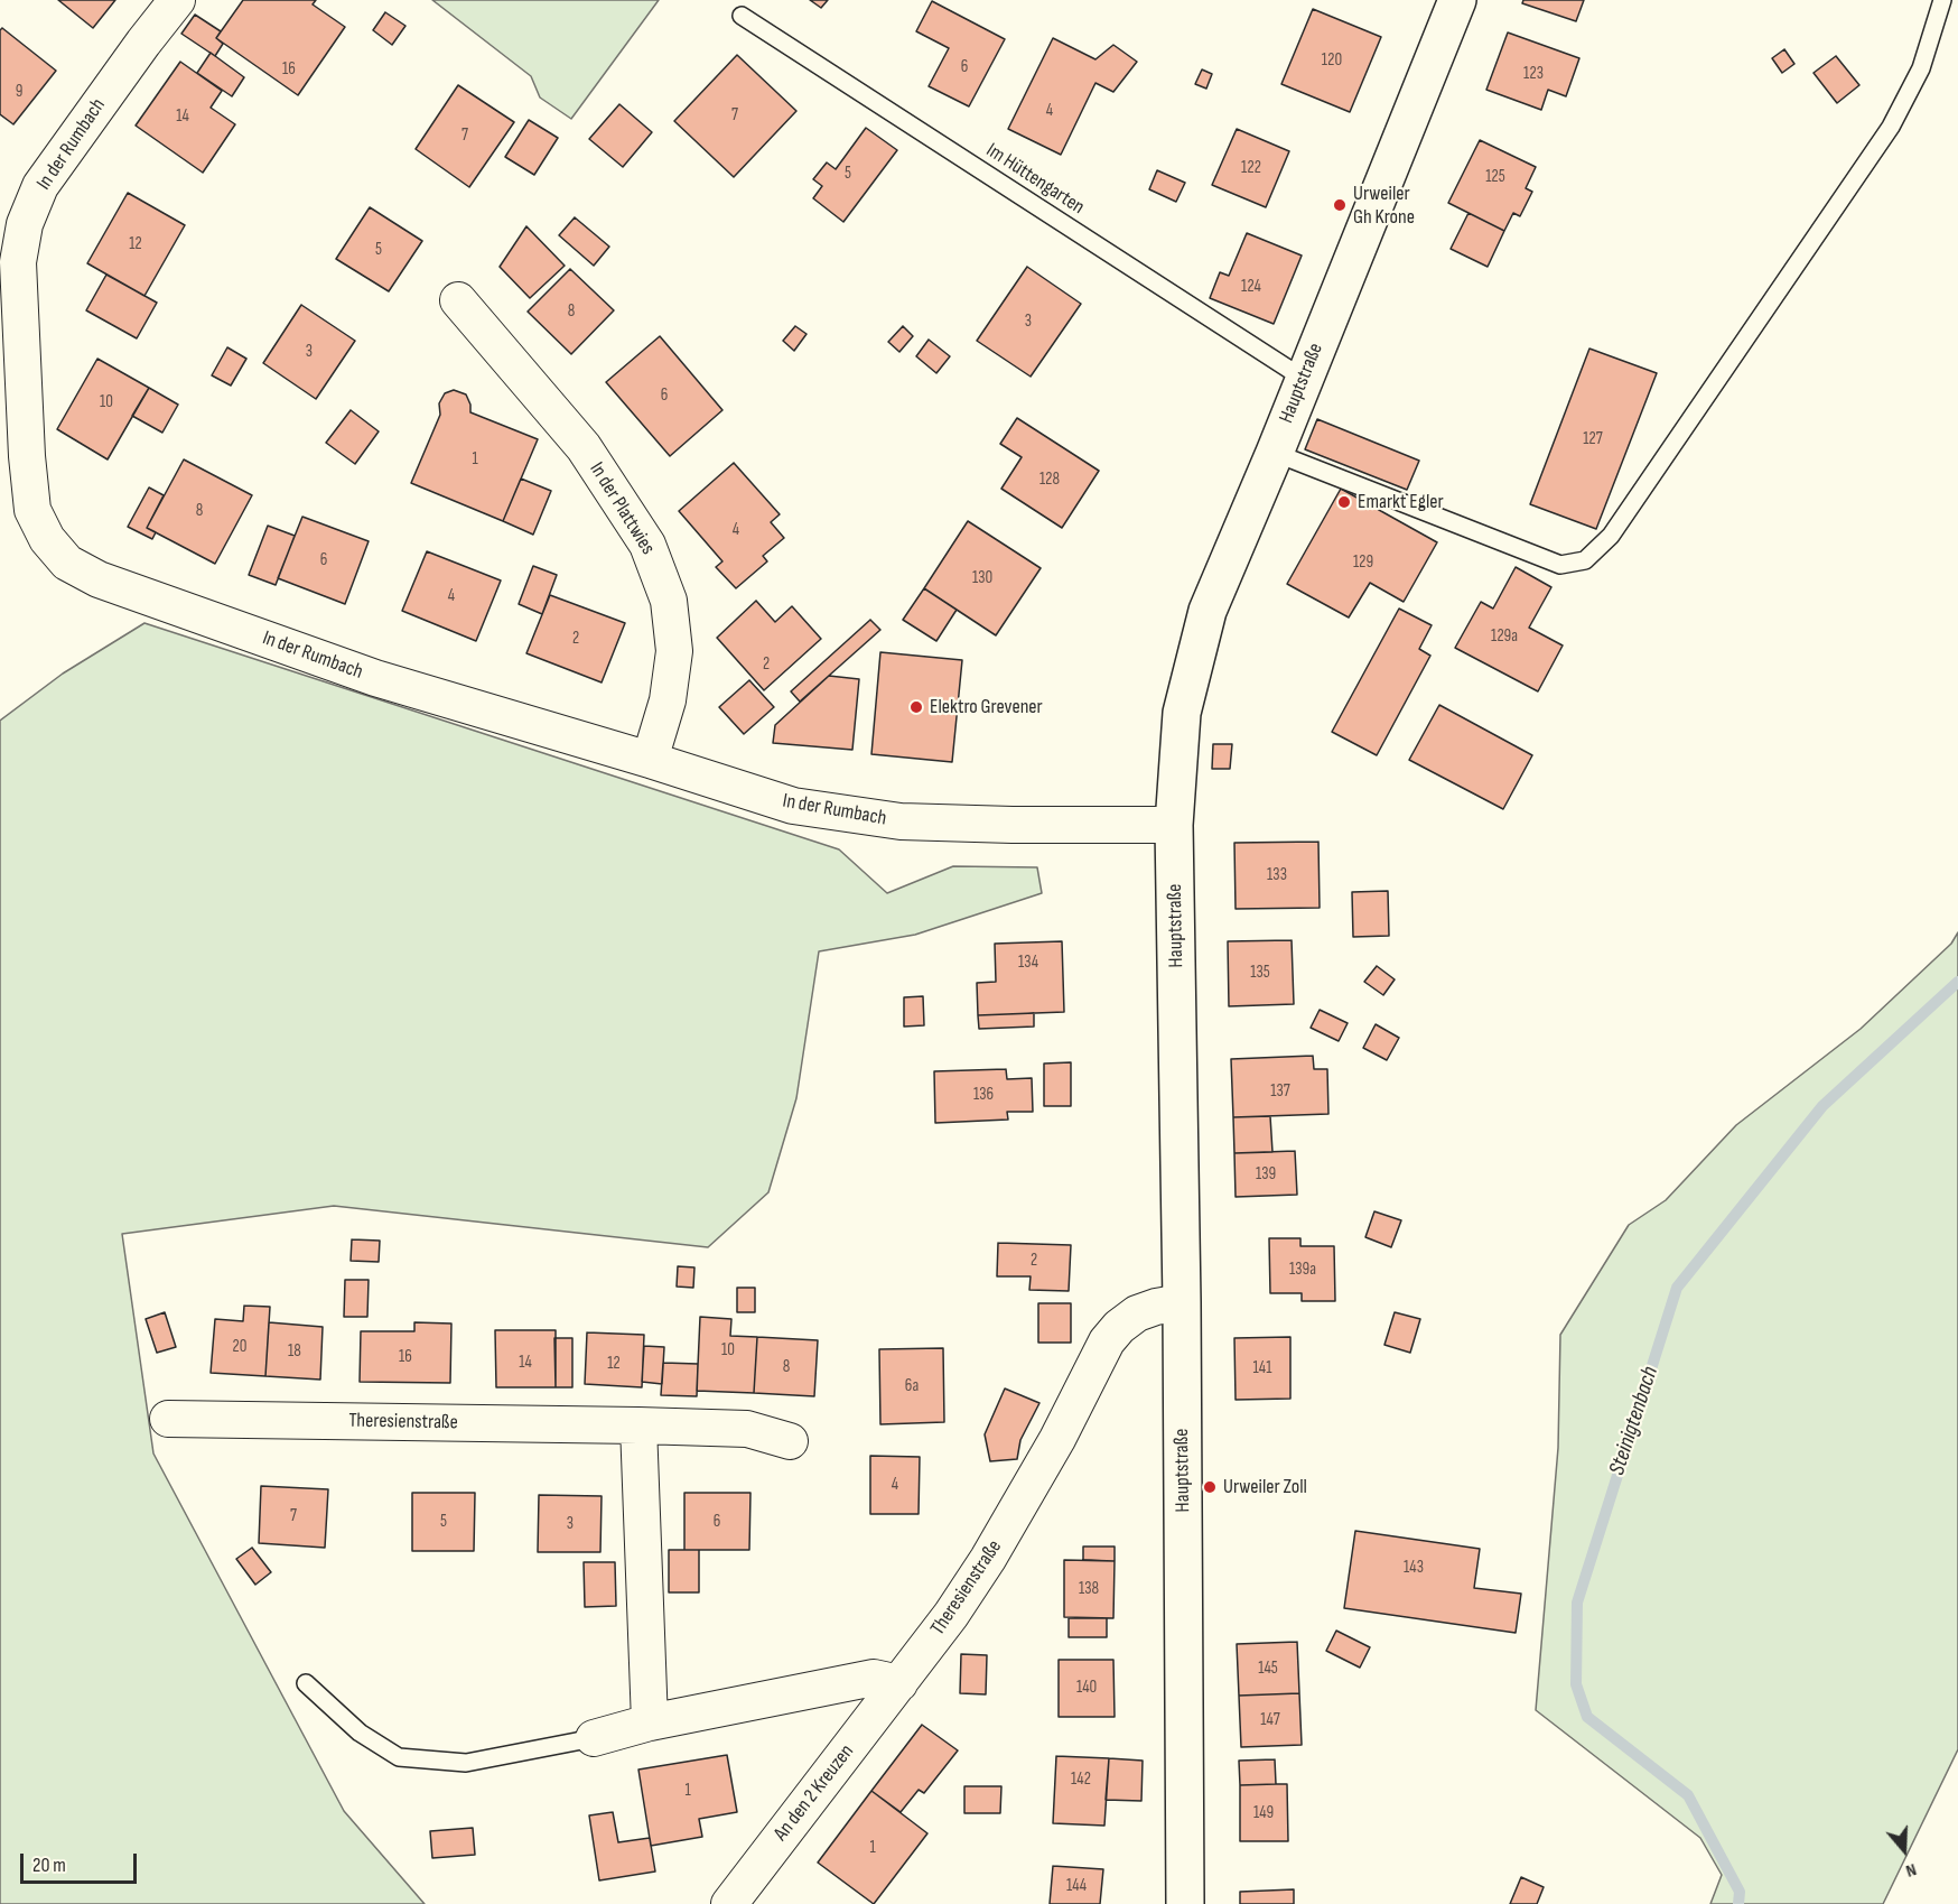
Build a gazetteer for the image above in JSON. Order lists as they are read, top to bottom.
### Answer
{
  "streets": {
    "main road": ["Hauptstraße"],
    "street": [
      "In der Rumbach",
      "In der Plattwies",
      "Theresienstraße",
      "An den 2 Kreuzen"
    ],
    "lane": ["Im Hüttengarten"]
  },
  "crossings": [
    ["In der Rumbach", "Hauptstraße"],
    ["In der Rumbach", "In der Plattwies"],
    ["Im Hüttengarten", "Hauptstraße"],
    ["Hauptstraße", "Theresienstraße"],
    ["Theresienstraße", "An den 2 Kreuzen"]
  ],
  "water": ["Steinigtenbach"],
  "places": [
    "Urweiler Gh Krone",
    "Emarkt Egler",
    "Elektro Grevener",
    "Urweiler Zoll"
  ],
  "house_numbers": [
    "120",
    "6",
    "16",
    "123",
    "9",
    "4",
    "7",
    "14",
    "7",
    "122",
    "5",
    "125",
    "12",
    "5",
    "124",
    "8",
    "3",
    "3",
    "6",
    "10",
    "127",
    "1",
    "128",
    "8",
    "4",
    "6",
    "129",
    "130",
    "4",
    "129a",
    "2",
    "2",
    "133",
    "134",
    "135",
    "137",
    "136",
    "139",
    "2",
    "139a",
    "20",
    "10",
    "18",
    "16",
    "14",
    "12",
    "8",
    "141",
    "6a",
    "4",
    "7",
    "5",
    "6",
    "3",
    "143",
    "138",
    "145",
    "140",
    "147",
    "142",
    "1",
    "149",
    "1",
    "144"
  ],
  "scale_bar": "20 m",
  "north": "bottom"
}
